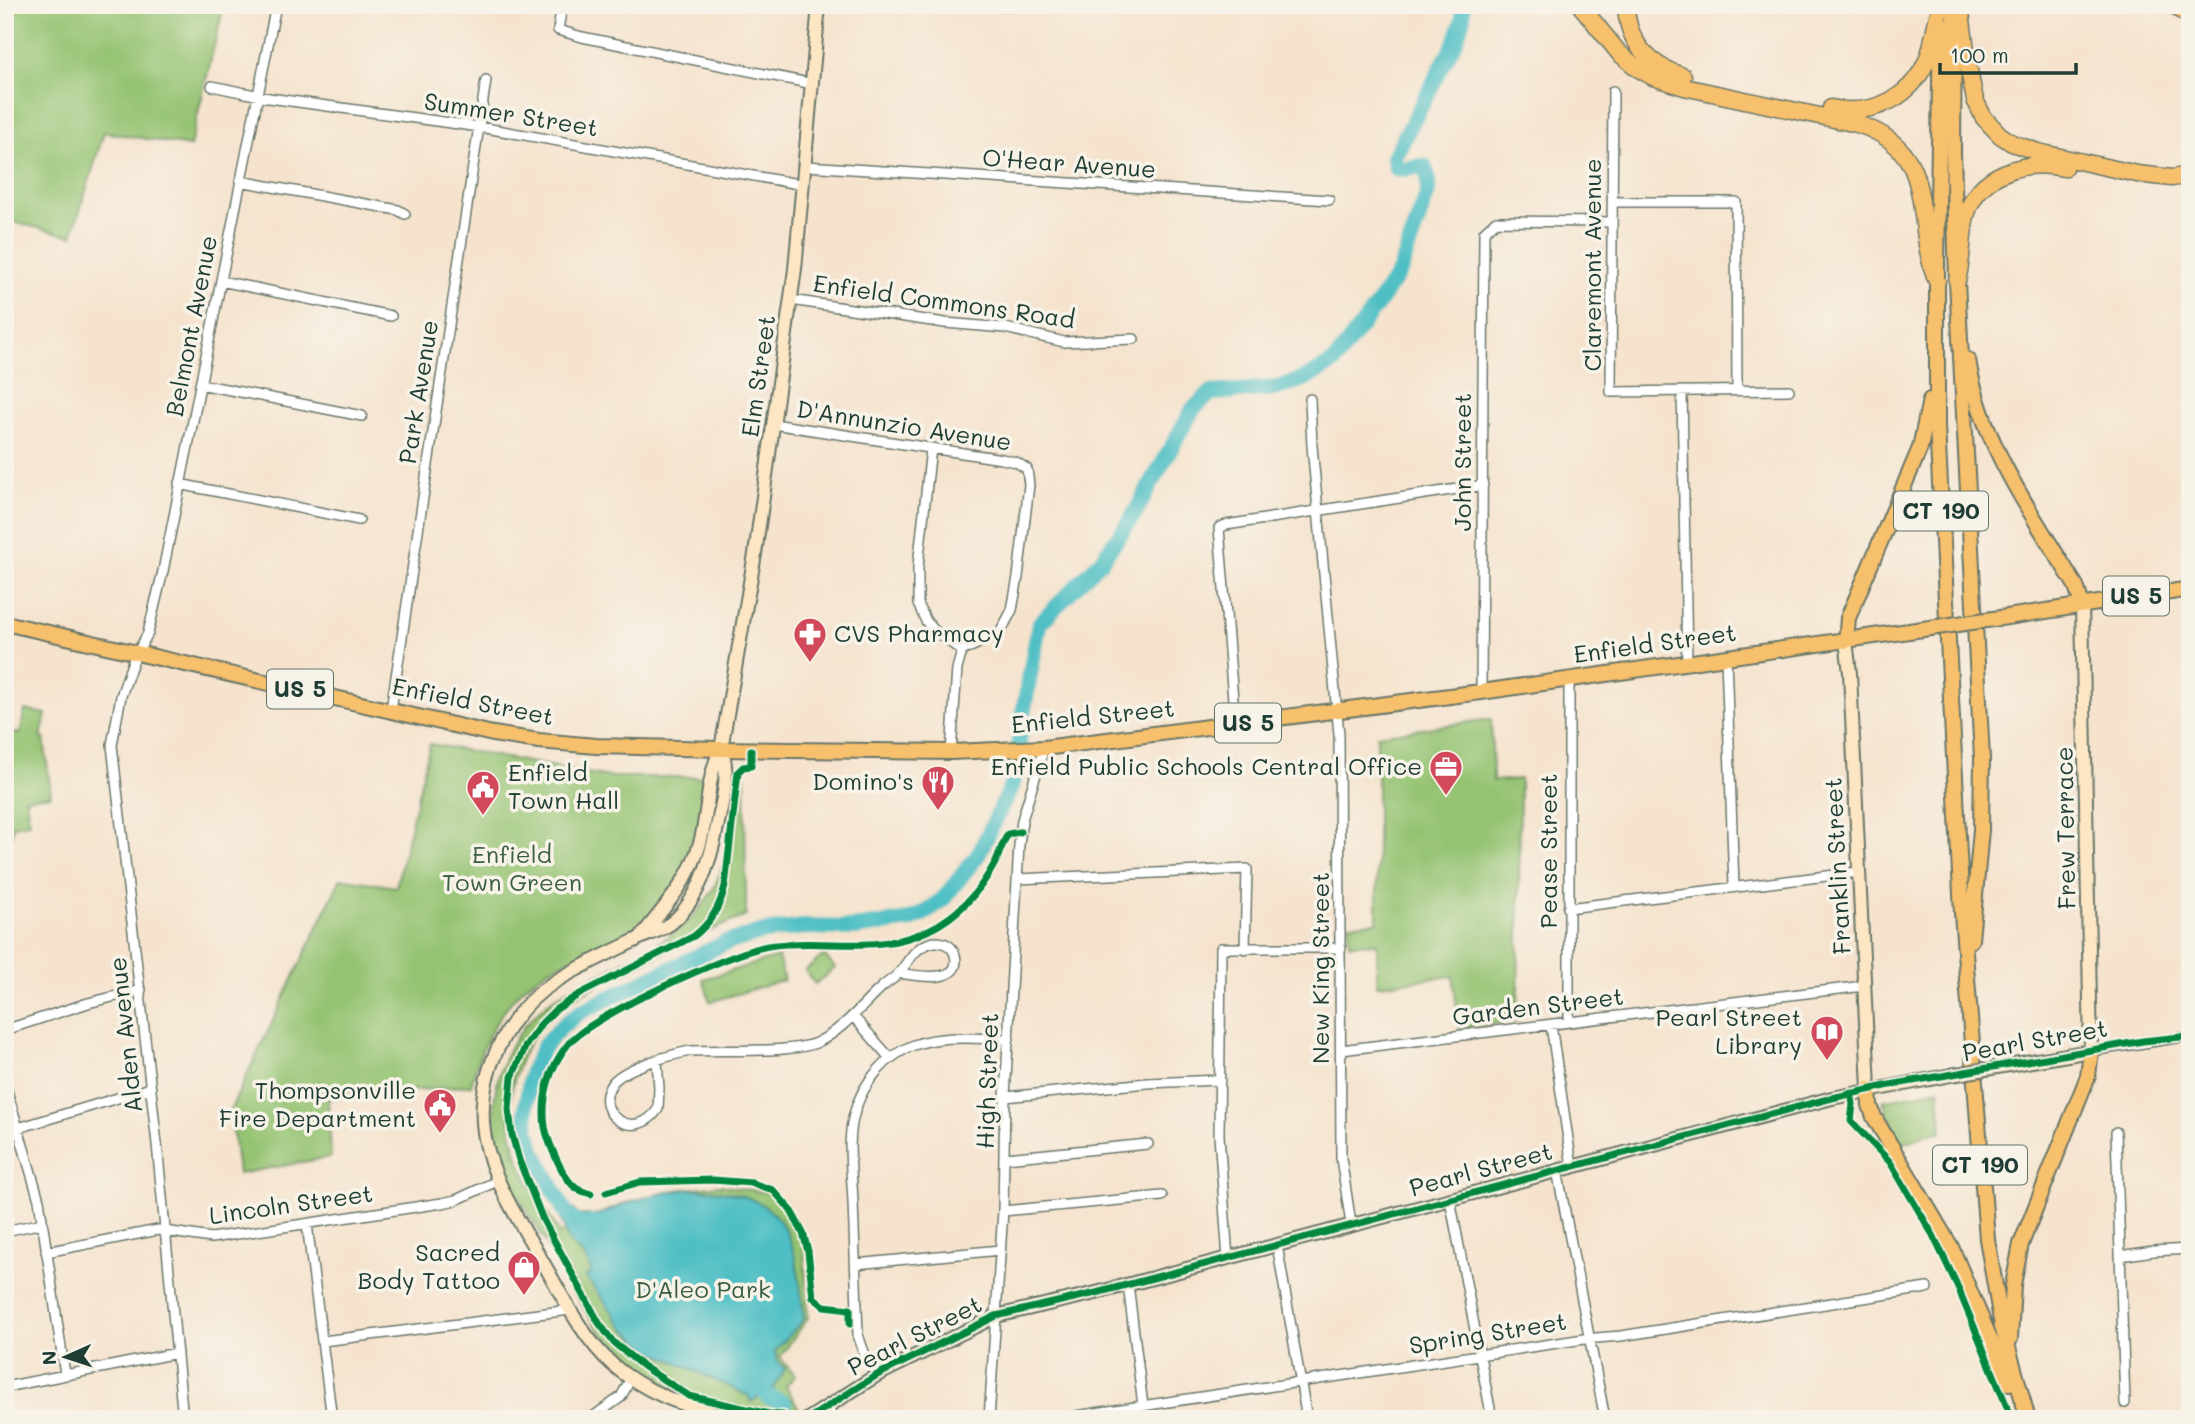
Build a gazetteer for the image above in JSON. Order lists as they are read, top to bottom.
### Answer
{
  "streets": {
    "main road": ["CT 190", "US 5", "Enfield Street"],
    "street": [
      "Summer Street",
      "O'Hear Avenue",
      "Claremont Avenue",
      "Enfield Commons Road",
      "Belmont Avenue",
      "Elm Street",
      "Park Avenue",
      "D'Annunzio Avenue",
      "John Street",
      "Frew Terrace",
      "Pease Street",
      "Franklin Street",
      "New King Street",
      "Garden Street",
      "Alden Avenue",
      "Pearl Street",
      "High Street",
      "Lincoln Street",
      "Spring Street"
    ]
  },
  "crossings": [
    ["Summer Street", "Belmont Avenue"],
    ["Summer Street", "Elm Street"],
    ["Summer Street", "Park Avenue"],
    ["O'Hear Avenue", "Elm Street"],
    ["Claremont Avenue", "John Street"],
    ["Enfield Commons Road", "Elm Street"],
    ["Belmont Avenue", "Enfield Street"],
    ["Belmont Avenue", "Alden Avenue"],
    ["Elm Street", "D'Annunzio Avenue"],
    ["Elm Street", "Enfield Street"],
    ["Elm Street", "Lincoln Street"],
    ["Park Avenue", "Enfield Street"],
    ["John Street", "Enfield Street"],
    ["Enfield Street", "Frew Terrace"],
    ["Enfield Street", "Pease Street"],
    ["Enfield Street", "Franklin Street"],
    ["Enfield Street", "New King Street"],
    ["Enfield Street", "Alden Avenue"],
    ["Enfield Street", "High Street"],
    ["Frew Terrace", "Pearl Street"],
    ["Pease Street", "Garden Street"],
    ["Franklin Street", "Garden Street"],
    ["Franklin Street", "Pearl Street"],
    ["New King Street", "Garden Street"],
    ["New King Street", "Pearl Street"],
    ["Alden Avenue", "Lincoln Street"],
    ["Pearl Street", "High Street"]
  ],
  "parks": ["Enfield Town Green", "D'Aleo Park"],
  "places": {
    "pharmacy": ["CVS Pharmacy"],
    "office": ["Enfield Public Schools Central Office"],
    "restaurant": ["Domino's"],
    "public building": ["Enfield Town Hall", "Thompsonville Fire Department"],
    "library": ["Pearl Street Library"],
    "shop": ["Sacred Body Tattoo"]
  },
  "scale_bar": "100 m",
  "north": "left"
}
